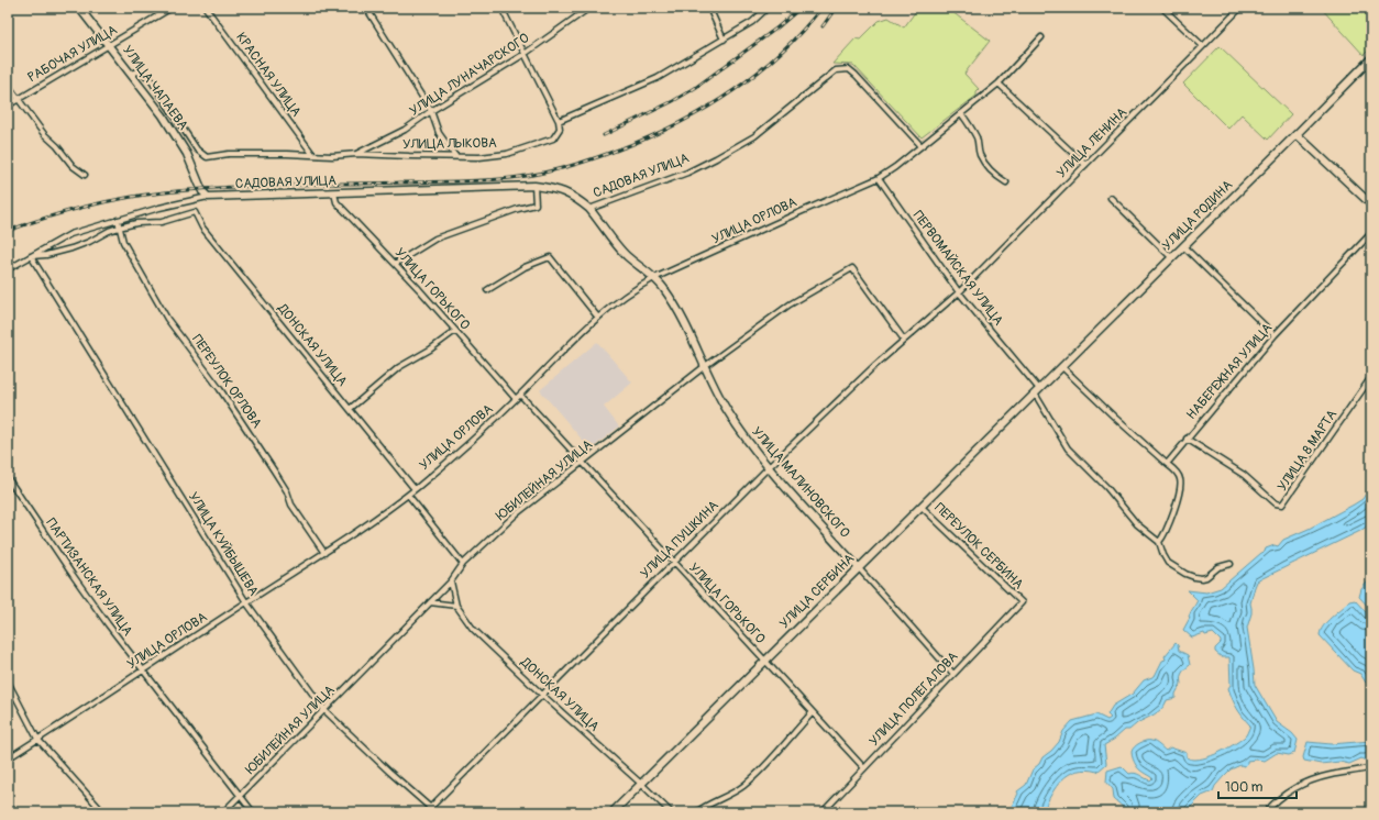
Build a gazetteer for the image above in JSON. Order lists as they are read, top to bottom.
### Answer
{
  "streets": {
    "street": [
      "РАБОЧАЯ УЛИЦА",
      "КРАСНАЯ УЛИЦА",
      "УЛИЦА ЛУНАЧАРСКОГО",
      "УЛИЦА ЧАПАЕВА",
      "УЛИЦА ЛЕНИНА",
      "УЛИЦА ЛЫКОВА",
      "САДОВАЯ УЛИЦА",
      "УЛИЦА РОДИНА",
      "УЛИЦА ОРЛОВА",
      "ПЕРВОМАЙСКАЯ УЛИЦА",
      "УЛИЦА ГОРЬКОГО",
      "ДОНСКАЯ УЛИЦА",
      "НАБЕРЕЖНАЯ УЛИЦА",
      "ПЕРЕУЛОК ОРЛОВА",
      "УЛИЦА 8 МАРТА",
      "ЮБИЛЕЙНАЯ УЛИЦА",
      "УЛИЦА МАЛИНОВСКОГО",
      "УЛИЦА ПУШКИНА",
      "УЛИЦА КУЙБЫШЕВА",
      "ПЕРЕУЛОК СЕРБИНА",
      "ПАРТИЗАНСКАЯ УЛИЦА",
      "УЛИЦА СЕРБИНА",
      "УЛИЦА ПОЛЕГАЛОВА"
    ]
  },
  "crossings": [
    ["РАБОЧАЯ УЛИЦА", "УЛИЦА ЧАПАЕВА"],
    ["КРАСНАЯ УЛИЦА", "УЛИЦА ЛЫКОВА"],
    ["УЛИЦА ЛУНАЧАРСКОГО", "УЛИЦА ЛЫКОВА"],
    ["УЛИЦА ЧАПАЕВА", "УЛИЦА ЛЫКОВА"],
    ["УЛИЦА ЧАПАЕВА", "САДОВАЯ УЛИЦА"],
    ["УЛИЦА ЛЕНИНА", "ПЕРВОМАЙСКАЯ УЛИЦА"],
    ["УЛИЦА ЛЕНИНА", "УЛИЦА ПУШКИНА"],
    ["САДОВАЯ УЛИЦА", "УЛИЦА ОРЛОВА"],
    ["САДОВАЯ УЛИЦА", "УЛИЦА ГОРЬКОГО"],
    ["САДОВАЯ УЛИЦА", "ПЕРЕУЛОК ОРЛОВА"],
    ["САДОВАЯ УЛИЦА", "УЛИЦА МАЛИНОВСКОГО"],
    ["САДОВАЯ УЛИЦА", "УЛИЦА КУЙБЫШЕВА"],
    ["УЛИЦА РОДИНА", "ПЕРВОМАЙСКАЯ УЛИЦА"],
    ["УЛИЦА РОДИНА", "УЛИЦА СЕРБИНА"],
    ["УЛИЦА ОРЛОВА", "ПЕРВОМАЙСКАЯ УЛИЦА"],
    ["УЛИЦА ОРЛОВА", "УЛИЦА ГОРЬКОГО"],
    ["УЛИЦА ОРЛОВА", "ДОНСКАЯ УЛИЦА"],
    ["УЛИЦА ОРЛОВА", "ПЕРЕУЛОК ОРЛОВА"],
    ["УЛИЦА ОРЛОВА", "УЛИЦА МАЛИНОВСКОГО"],
    ["УЛИЦА ОРЛОВА", "УЛИЦА КУЙБЫШЕВА"],
    ["УЛИЦА ОРЛОВА", "ПАРТИЗАНСКАЯ УЛИЦА"],
    ["ПЕРВОМАЙСКАЯ УЛИЦА", "УЛИЦА ПУШКИНА"],
    ["ПЕРВОМАЙСКАЯ УЛИЦА", "УЛИЦА СЕРБИНА"],
    ["УЛИЦА ГОРЬКОГО", "ЮБИЛЕЙНАЯ УЛИЦА"],
    ["УЛИЦА ГОРЬКОГО", "УЛИЦА ПУШКИНА"],
    ["УЛИЦА ГОРЬКОГО", "УЛИЦА СЕРБИНА"],
    ["УЛИЦА ГОРЬКОГО", "УЛИЦА ПОЛЕГАЛОВА"],
    ["ДОНСКАЯ УЛИЦА", "ПЕРЕУЛОК ОРЛОВА"],
    ["ДОНСКАЯ УЛИЦА", "ЮБИЛЕЙНАЯ УЛИЦА"],
    ["ДОНСКАЯ УЛИЦА", "УЛИЦА ПУШКИНА"],
    ["ДОНСКАЯ УЛИЦА", "УЛИЦА СЕРБИНА"],
    ["НАБЕРЕЖНАЯ УЛИЦА", "УЛИЦА 8 МАРТА"],
    ["ЮБИЛЕЙНАЯ УЛИЦА", "УЛИЦА МАЛИНОВСКОГО"],
    ["ЮБИЛЕЙНАЯ УЛИЦА", "УЛИЦА ПУШКИНА"],
    ["ЮБИЛЕЙНАЯ УЛИЦА", "УЛИЦА КУЙБЫШЕВА"],
    ["ЮБИЛЕЙНАЯ УЛИЦА", "ПАРТИЗАНСКАЯ УЛИЦА"],
    ["УЛИЦА МАЛИНОВСКОГО", "УЛИЦА ПУШКИНА"],
    ["УЛИЦА МАЛИНОВСКОГО", "УЛИЦА СЕРБИНА"],
    ["УЛИЦА МАЛИНОВСКОГО", "УЛИЦА ПОЛЕГАЛОВА"],
    ["УЛИЦА ПУШКИНА", "УЛИЦА КУЙБЫШЕВА"],
    ["ПЕРЕУЛОК СЕРБИНА", "УЛИЦА СЕРБИНА"],
    ["ПЕРЕУЛОК СЕРБИНА", "УЛИЦА ПОЛЕГАЛОВА"]
  ],
  "scale_bar": "100 m"
}
